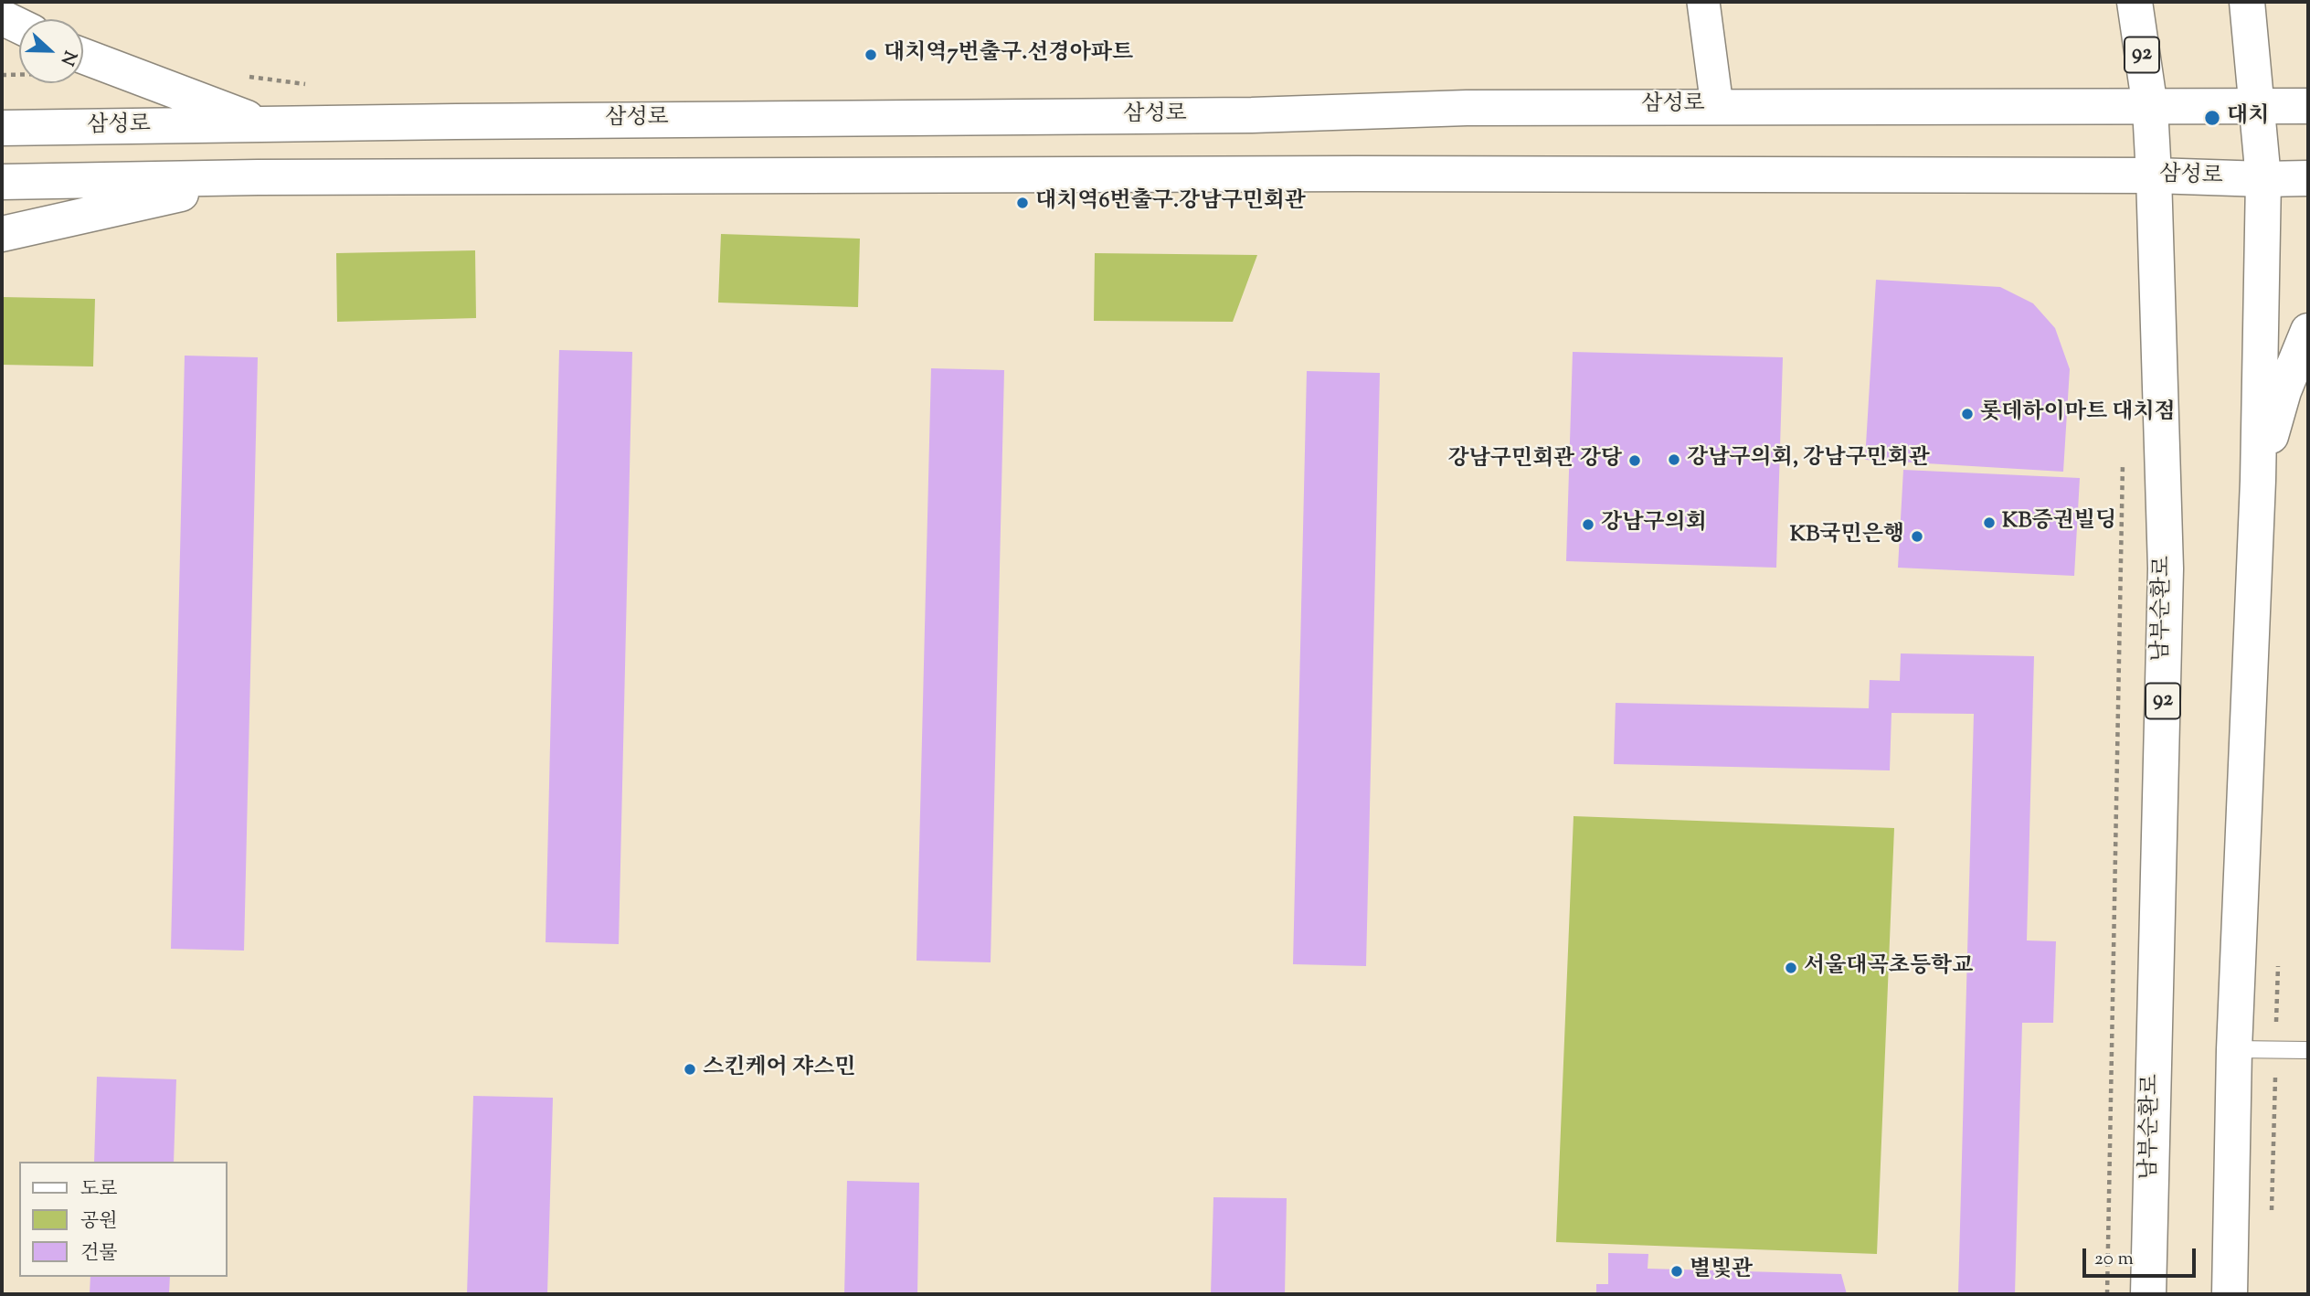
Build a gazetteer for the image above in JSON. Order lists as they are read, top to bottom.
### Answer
{
  "streets": {
    "main road": ["92", "삼성로", "남부순환로"]
  },
  "crossings": [
    ["삼성로", "남부순환로"]
  ],
  "places": [
    "대치역7번출구.선경아파트",
    "대치",
    "대치역6번출구.강남구민회관",
    "롯데하이마트 대치점",
    "강남구의회, 강남구민회관",
    "강남구민회관 강당",
    "KB증권빌딩",
    "강남구의회",
    "KB국민은행",
    "서울대곡초등학교",
    "스킨케어 쟈스민",
    "별빛관"
  ],
  "legend": ["도로", "공원", "건물"],
  "scale_bar": "20 m",
  "north": "right"
}
